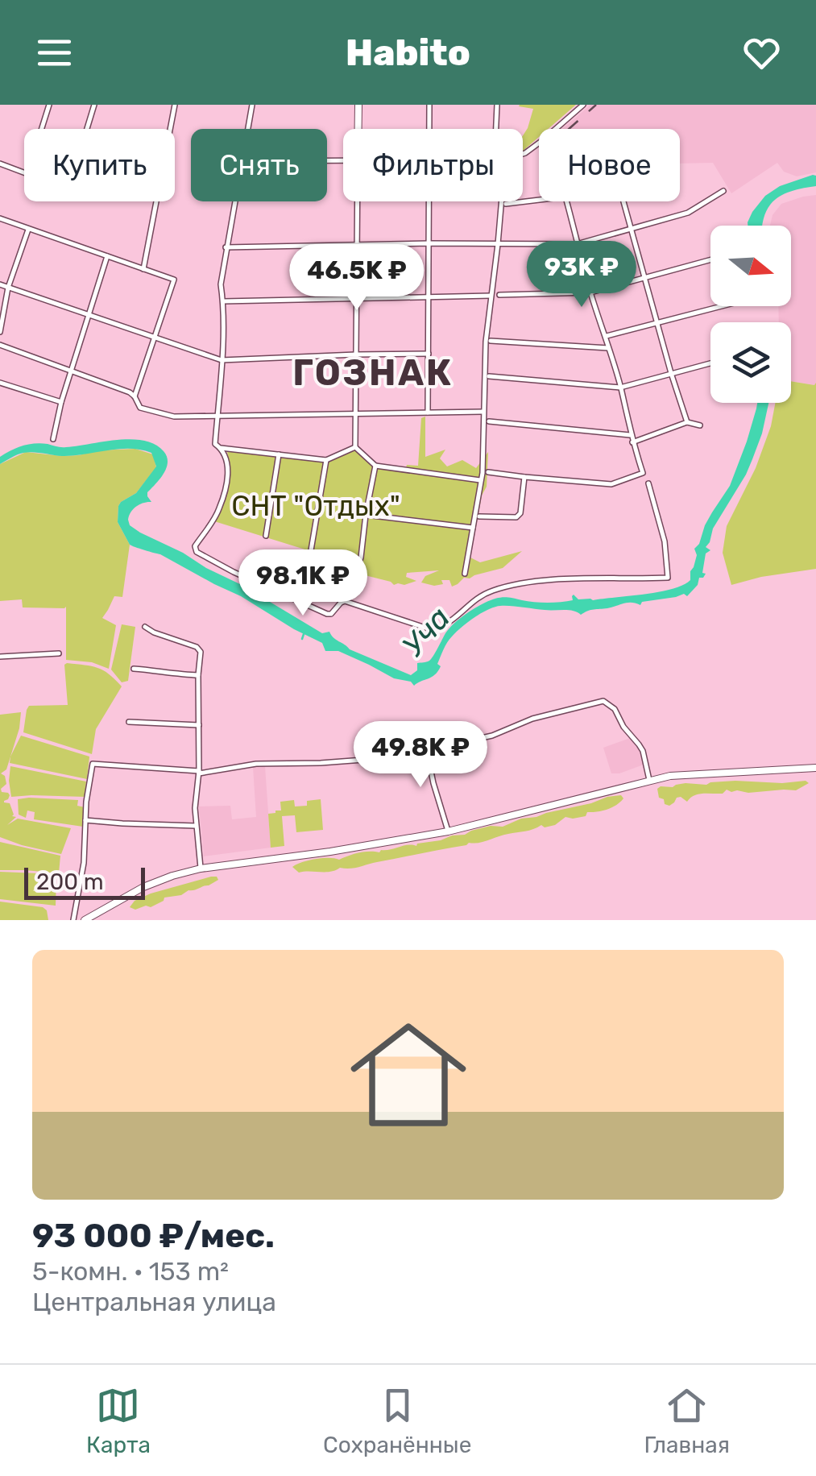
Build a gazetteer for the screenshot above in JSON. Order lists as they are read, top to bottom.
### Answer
{
  "districts": ["ГОЗНАК"],
  "water": ["Уча"],
  "parks": ["СНТ \"Отдых\""],
  "scale_bar": "200 m",
  "north": "right",
  "page": {
    "header": "Habito",
    "chip": [
      "Купить",
      "Снять",
      "Фильтры",
      "Новое"
    ],
    "price": [
      "93K ₽",
      "46.5K ₽",
      "98.1K ₽",
      "49.8K ₽"
    ],
    "scale": "200 m",
    "list": [
      {
        "name": "93 000 ₽/мес.",
        "note": "5-комн. · 153 m² · Центральная улица"
      }
    ],
    "tabs": ["Карта", "Сохранённые", "Главная"]
  }
}
